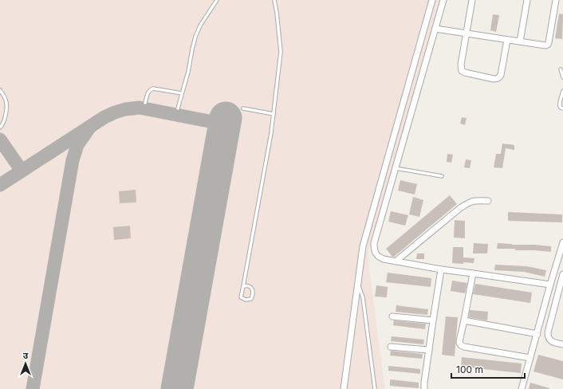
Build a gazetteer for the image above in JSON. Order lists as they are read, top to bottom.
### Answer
{
  "scale_bar": "100 m",
  "north": "top"
}
